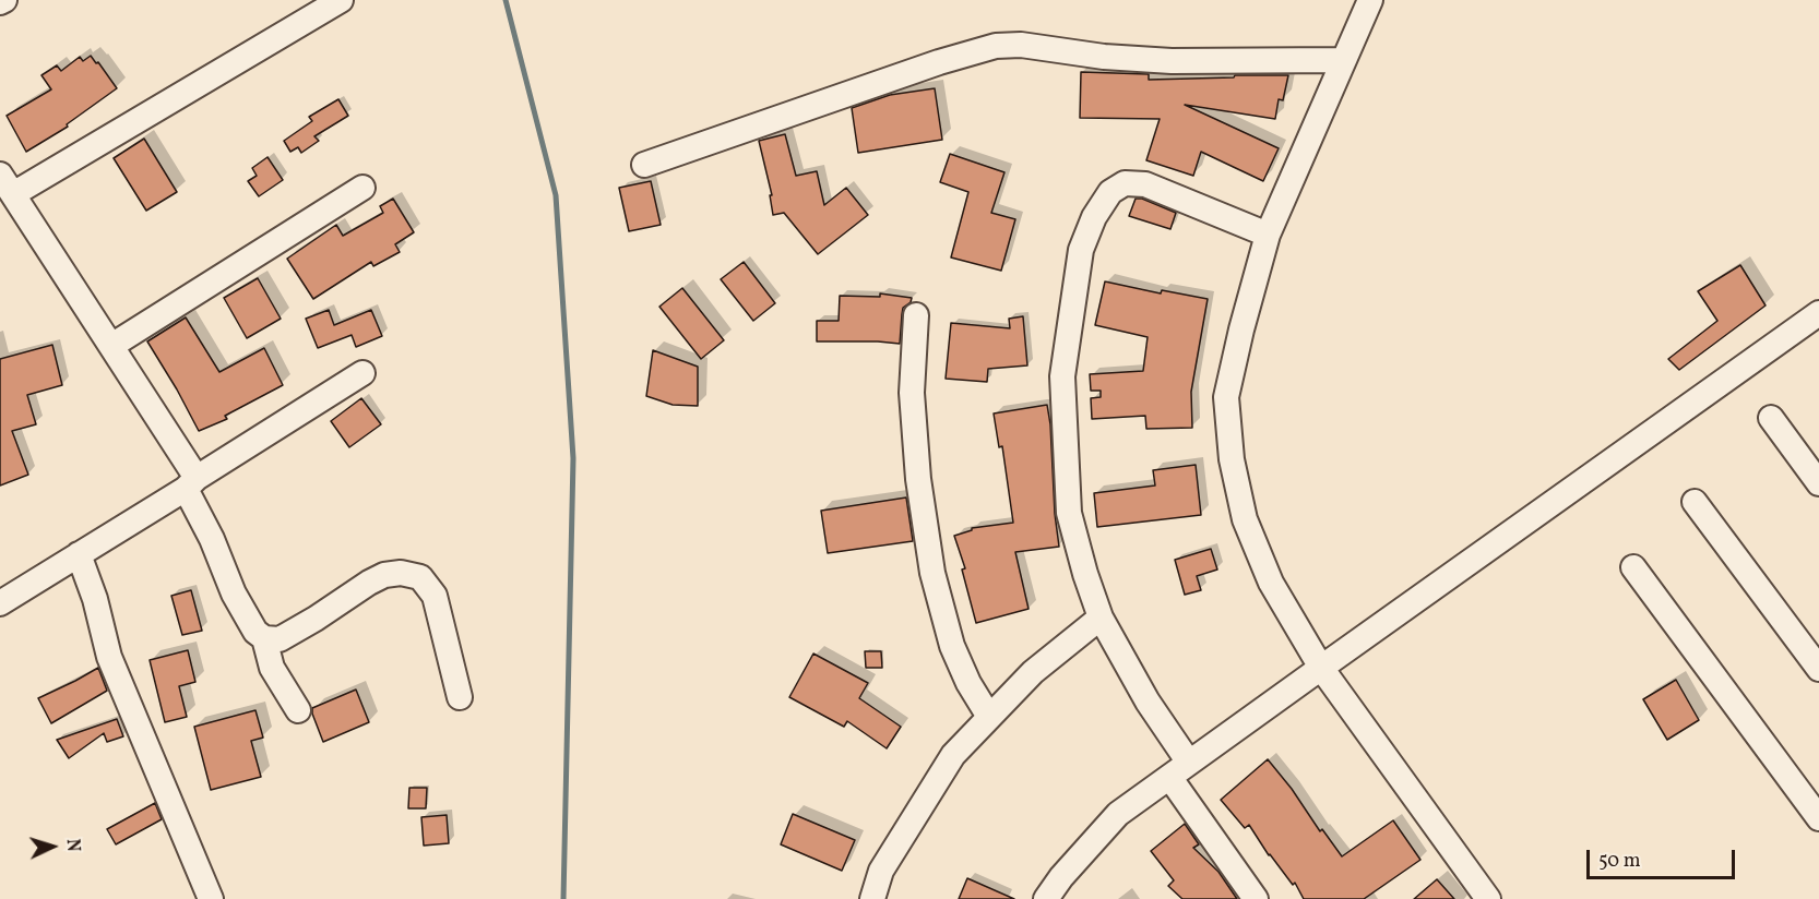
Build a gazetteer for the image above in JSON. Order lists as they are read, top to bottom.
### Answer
{
  "scale_bar": "50 m",
  "north": "right"
}
